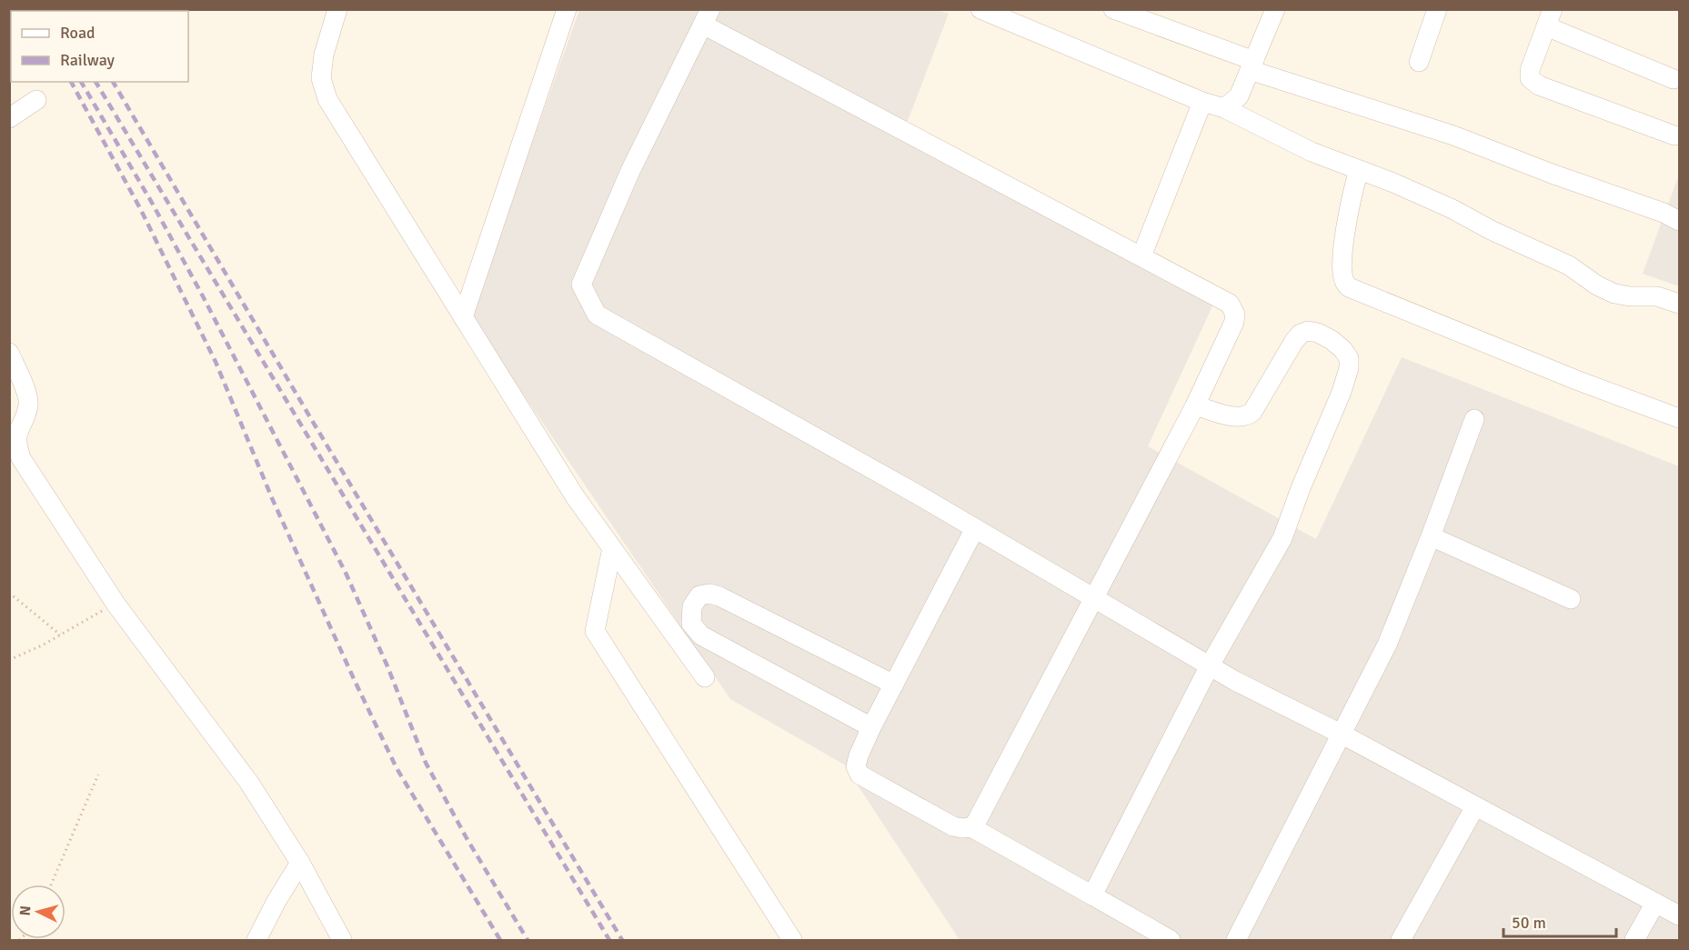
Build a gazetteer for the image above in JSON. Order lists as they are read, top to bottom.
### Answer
{
  "legend": ["Road", "Railway"],
  "scale_bar": "50 m",
  "north": "left"
}
